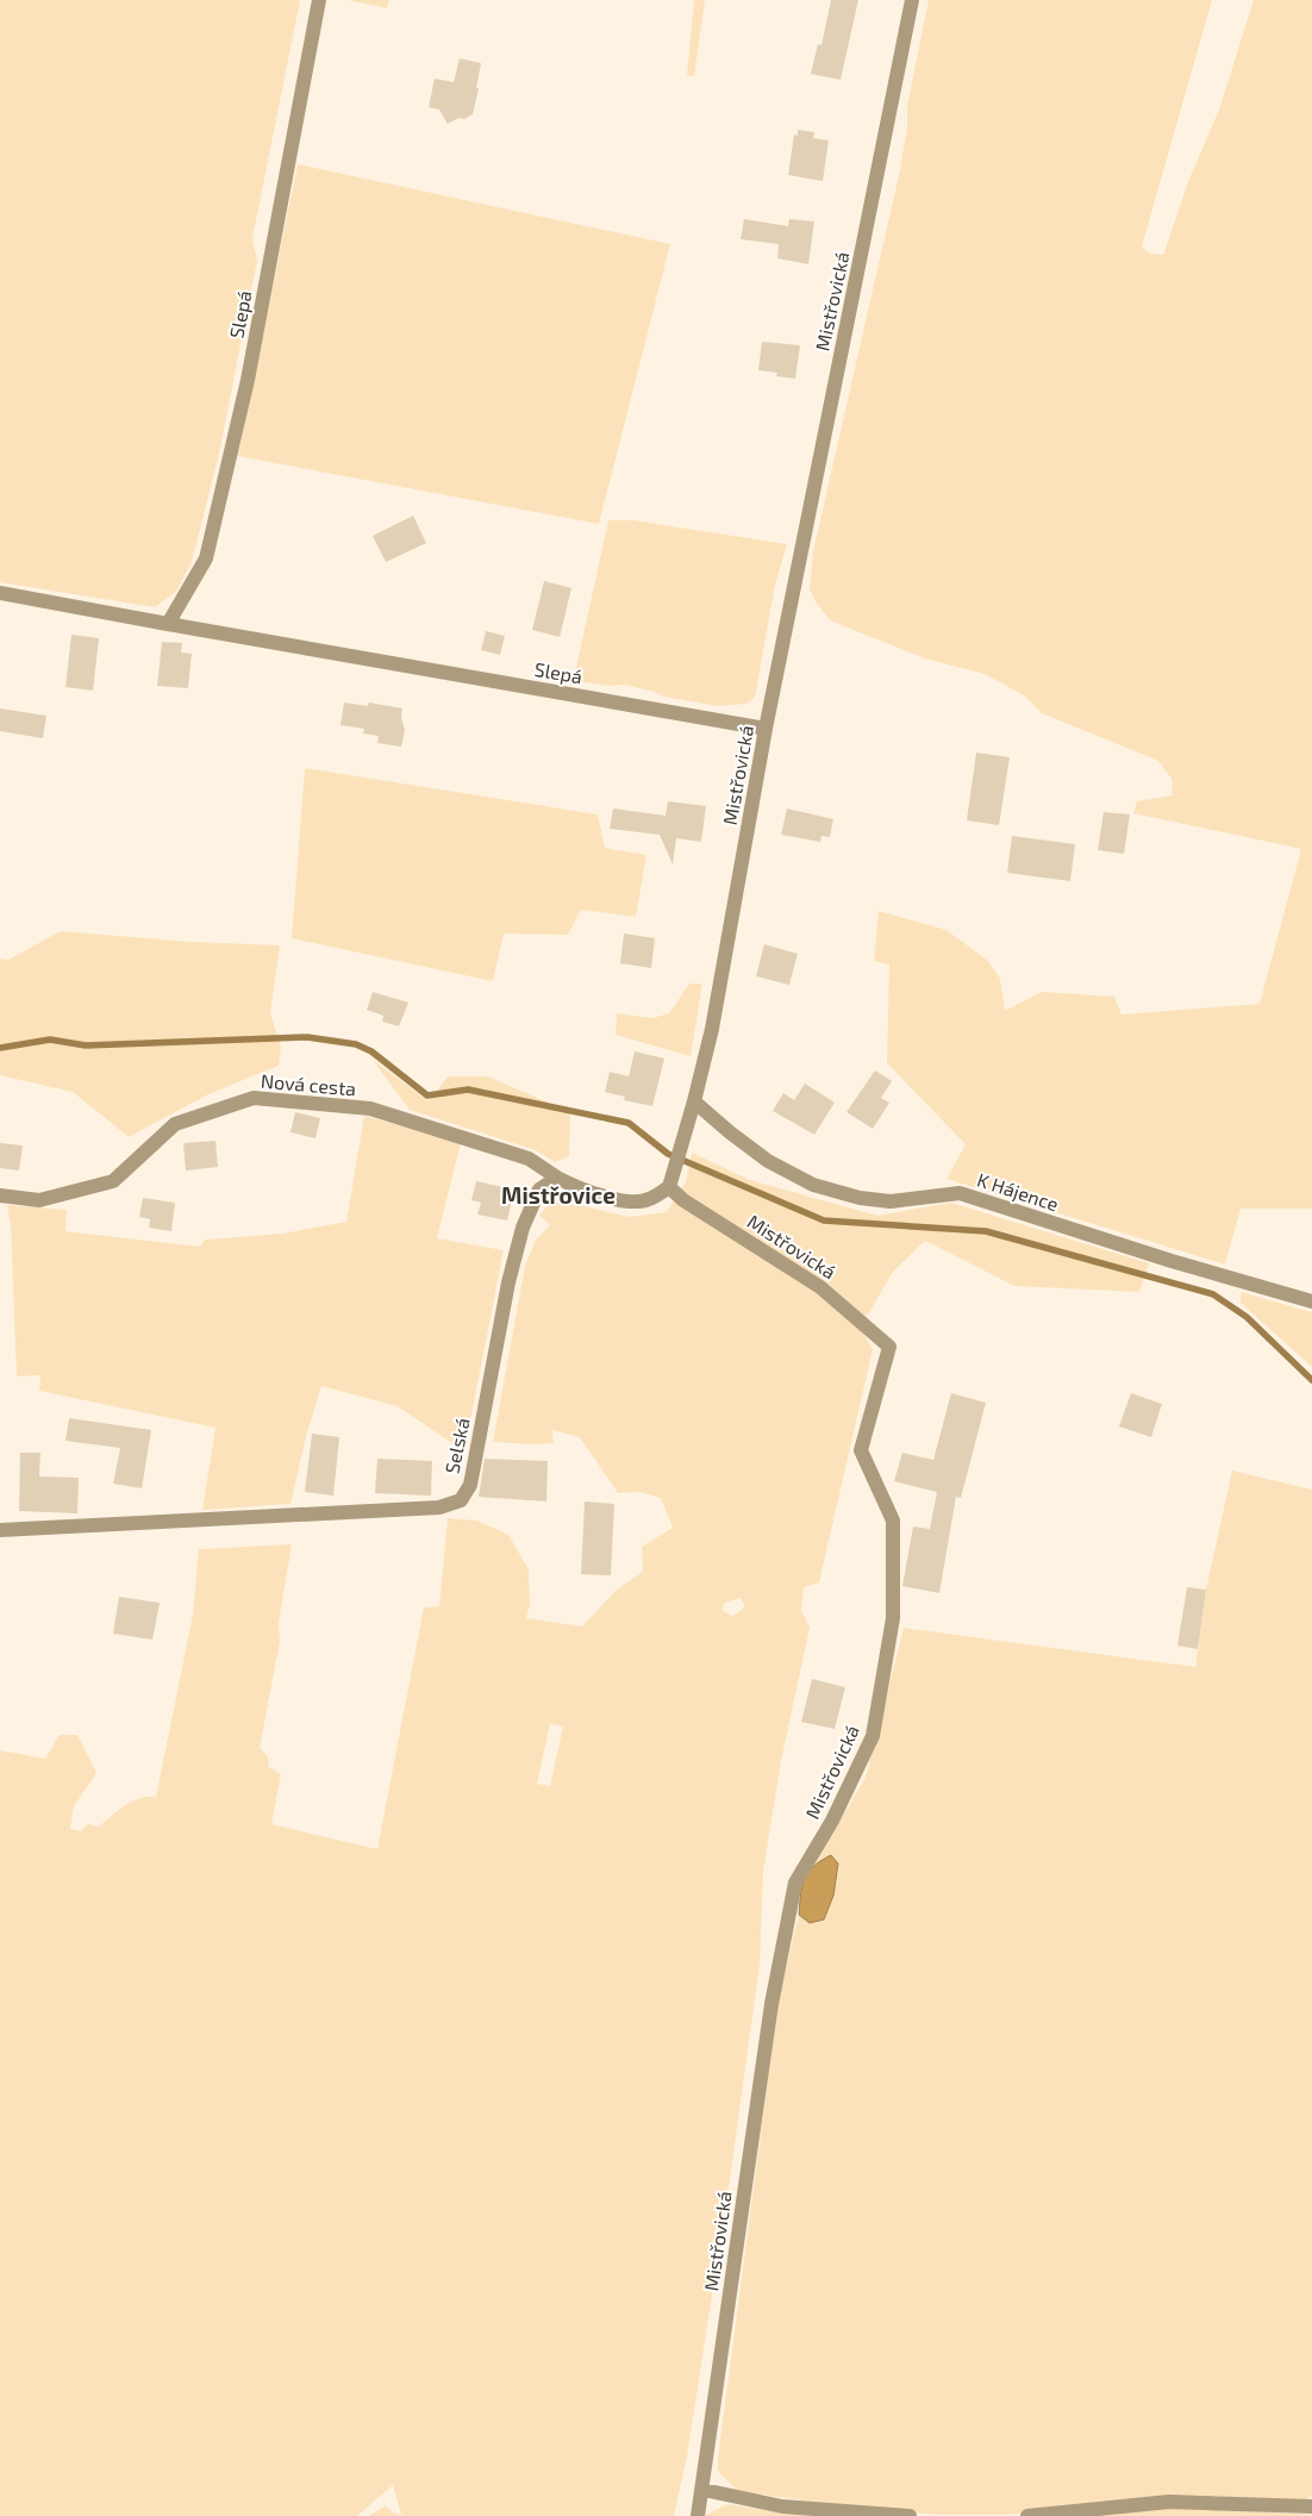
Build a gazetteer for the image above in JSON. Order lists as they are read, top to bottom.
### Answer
{
  "streets": {
    "street": [
      "Mistřovická",
      "Slepá",
      "Nová cesta",
      "K Hájence",
      "Selská"
    ]
  },
  "crossings": [
    ["Mistřovická", "Slepá"],
    ["Mistřovická", "K Hájence"],
    ["Nová cesta", "Selská"]
  ],
  "districts": ["Mistřovice"]
}
